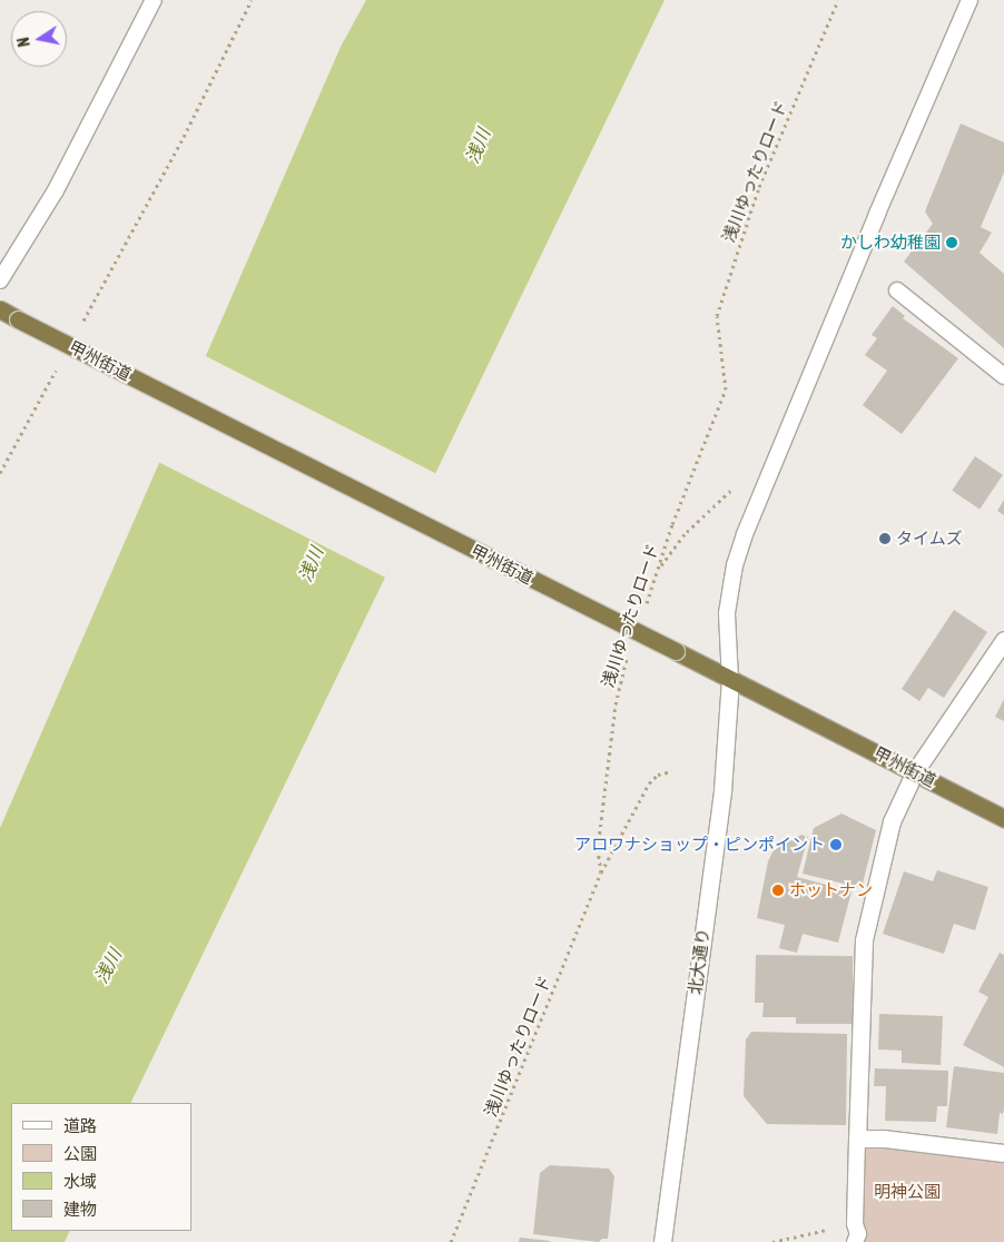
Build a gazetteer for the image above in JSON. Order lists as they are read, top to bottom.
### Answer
{
  "streets": {
    "highway": ["甲州街道"],
    "street": ["北大通り"],
    "path": ["浅川ゆったりロード"]
  },
  "crossings": [
    ["甲州街道", "北大通り"]
  ],
  "water": ["浅川"],
  "parks": ["明神公園"],
  "places": [
    "かしわ幼稚園",
    "タイムズ",
    "アロワナショップ・ピンポイント",
    "ホットナン"
  ],
  "legend": [
    "道路",
    "公園",
    "水域",
    "建物"
  ],
  "north": "left"
}
